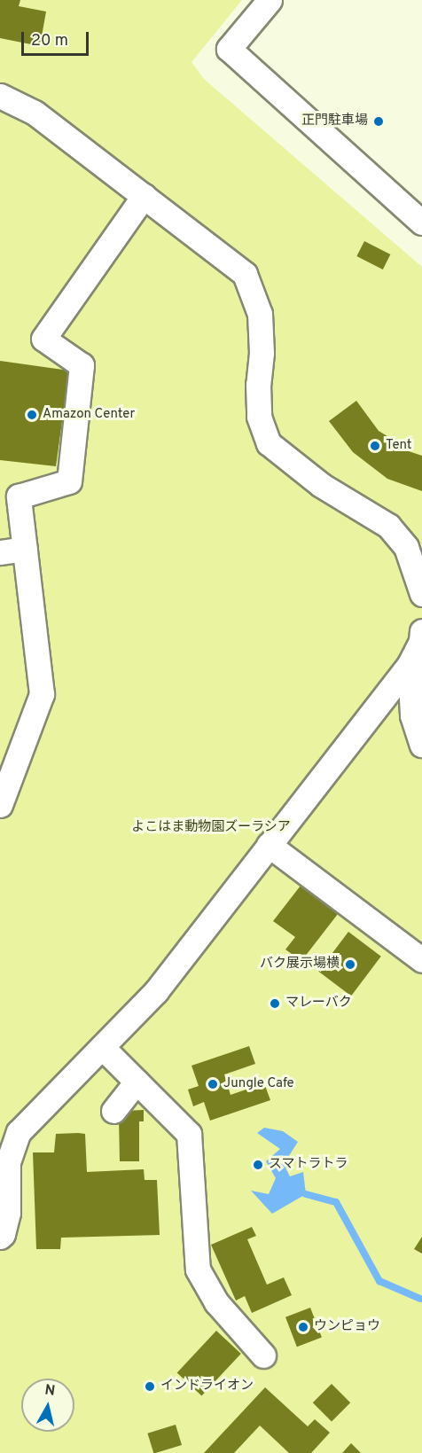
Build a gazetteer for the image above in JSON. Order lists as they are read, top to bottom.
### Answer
{
  "parks": ["よこはま動物園ズーラシア"],
  "places": [
    "正門駐車場",
    "Amazon Center",
    "Tent",
    "バク展示場横",
    "マレーバク",
    "Jungle Cafe",
    "スマトラトラ",
    "ウンピョウ",
    "インドライオン"
  ],
  "scale_bar": "20 m",
  "north": "top"
}
